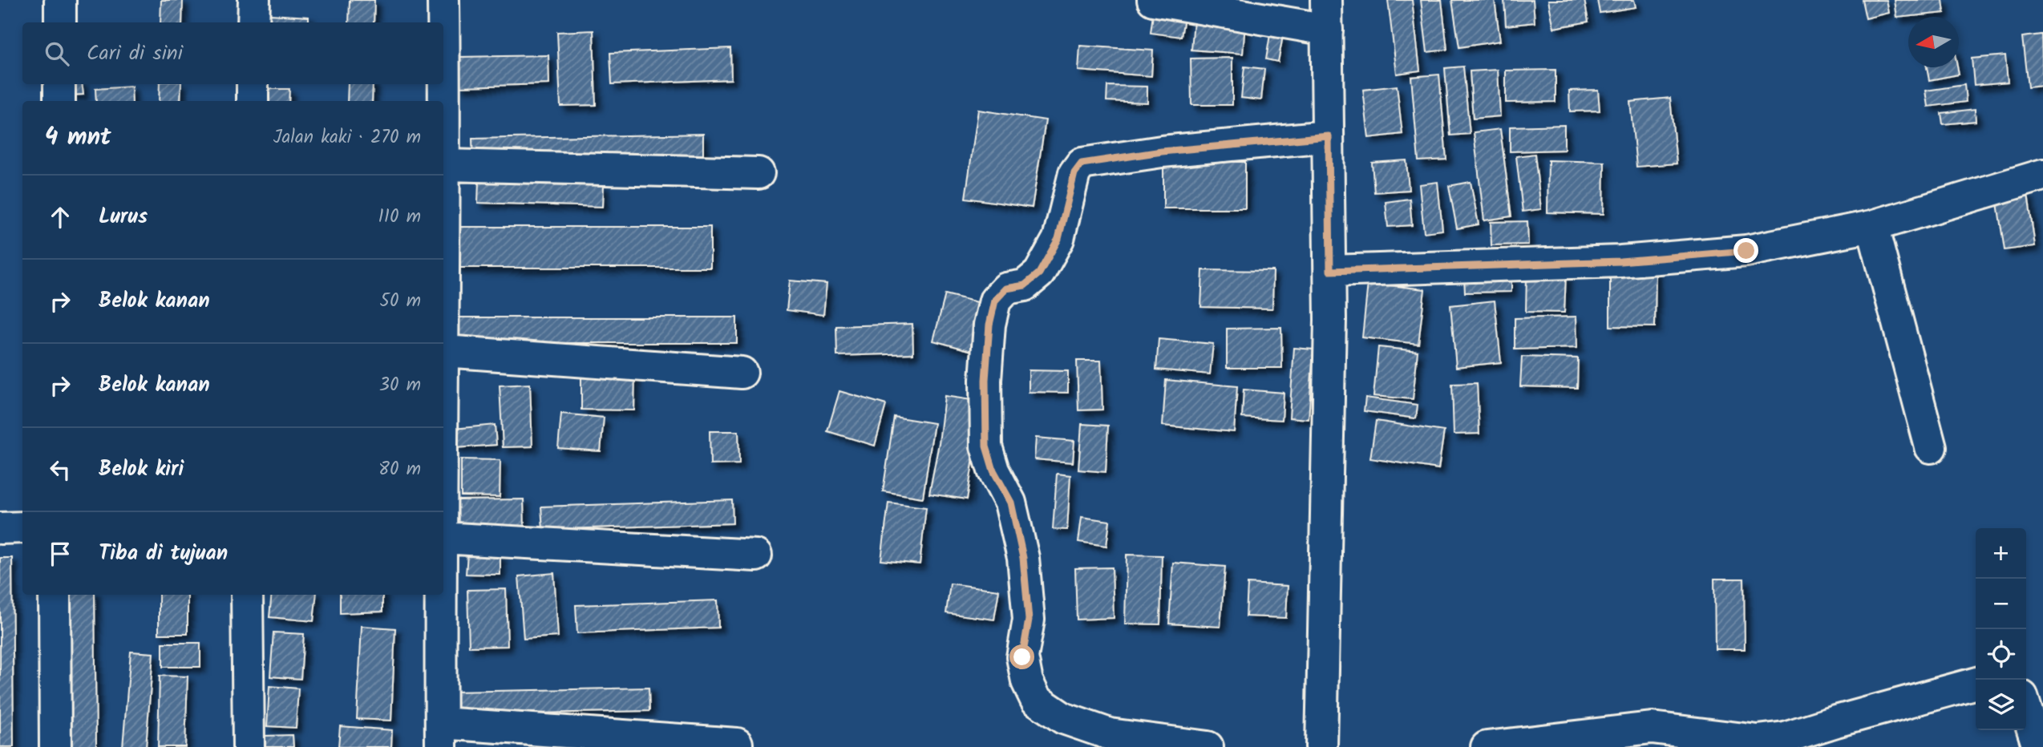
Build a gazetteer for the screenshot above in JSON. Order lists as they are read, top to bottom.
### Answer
{
  "north": "left",
  "page": {
    "search": "Cari di sini",
    "heading": ["4 mnt", "Jalan kaki · 270 m"],
    "list": [
      ["Lurus", "110 m"],
      ["Belok kanan", "50 m"],
      ["Belok kanan", "30 m"],
      ["Belok kiri", "80 m"],
      "Tiba di tujuan"
    ],
    "map_buttons": ["+", "−"]
  }
}
